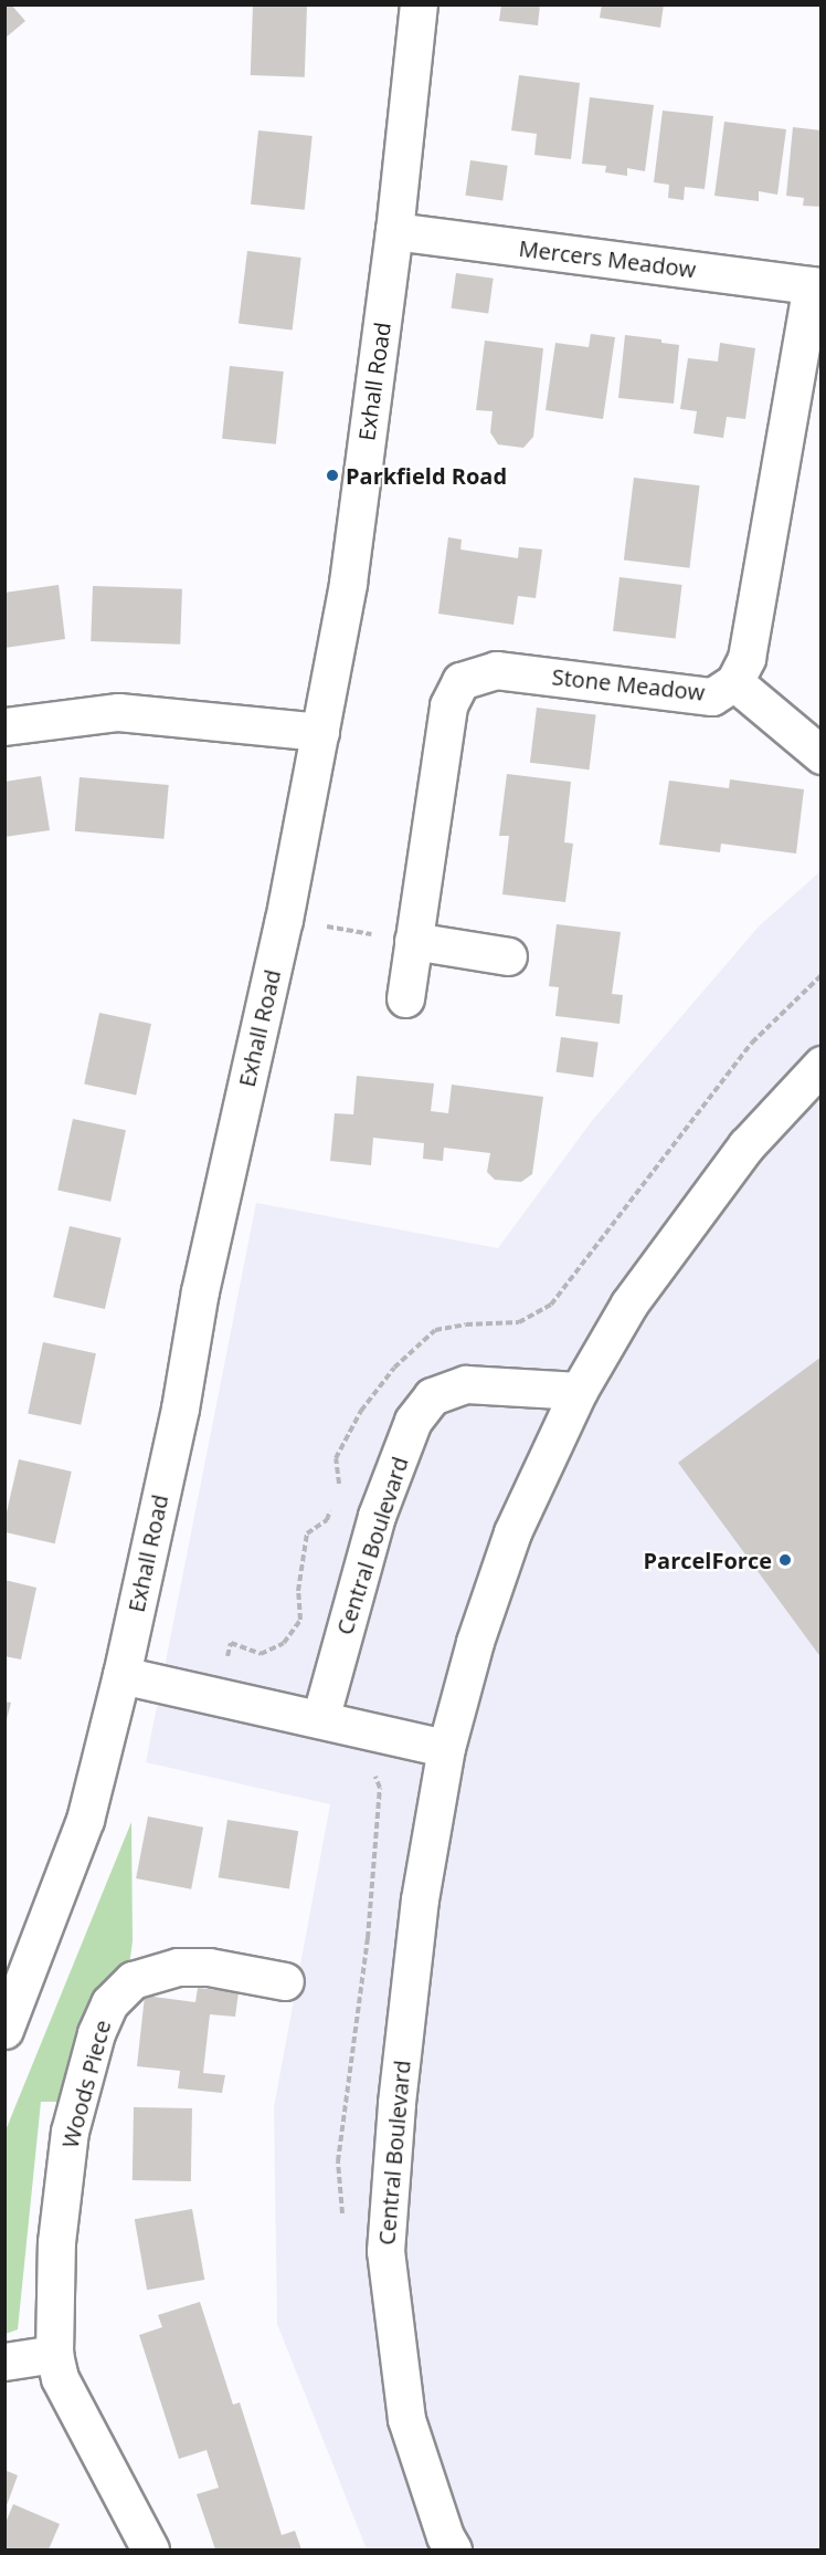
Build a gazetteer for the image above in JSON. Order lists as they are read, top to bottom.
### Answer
{
  "streets": {
    "street": [
      "Mercers Meadow",
      "Exhall Road",
      "Stone Meadow",
      "Central Boulevard",
      "Woods Piece"
    ]
  },
  "crossings": [
    ["Mercers Meadow", "Exhall Road"],
    ["Mercers Meadow", "Stone Meadow"]
  ],
  "places": ["Parkfield Road", "ParcelForce"]
}
